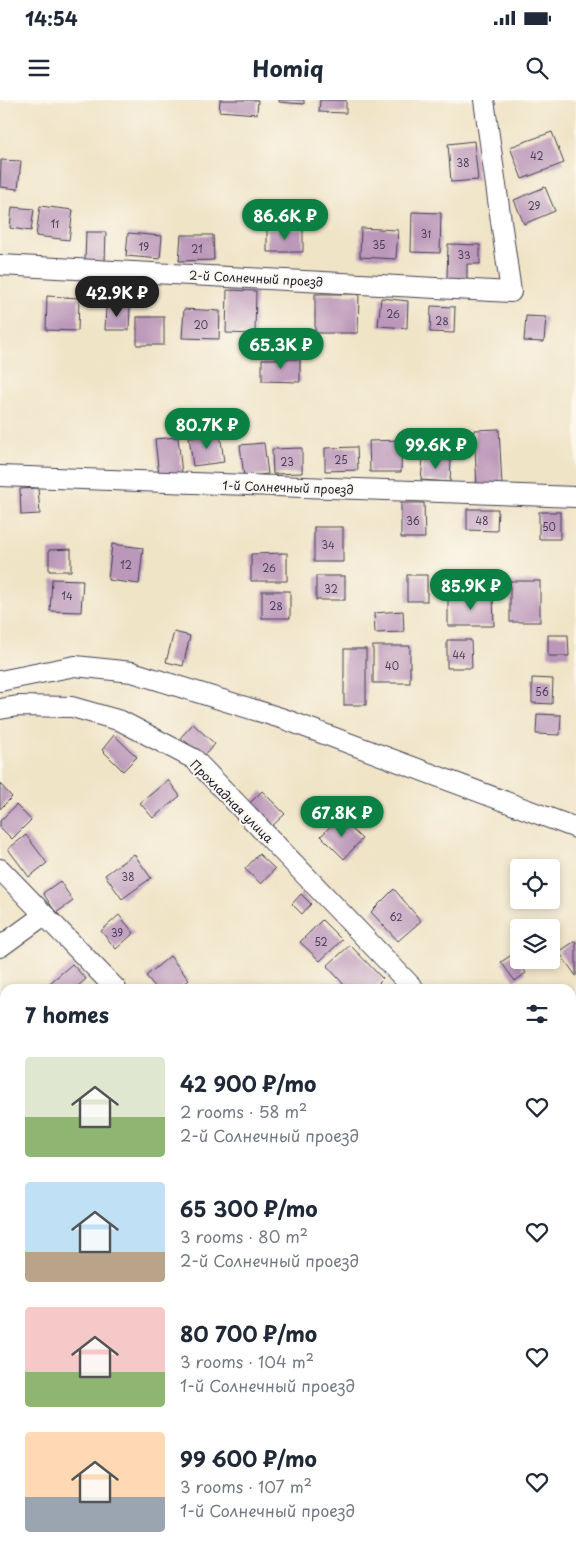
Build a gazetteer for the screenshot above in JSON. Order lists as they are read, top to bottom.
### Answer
{
  "streets": {
    "street": ["2-й Солнечный проезд", "1-й Солнечный проезд", "Прохладная улица"]
  },
  "house_numbers": [
    "42",
    "38",
    "29",
    "11",
    "31",
    "35",
    "19",
    "21",
    "33",
    "26",
    "28",
    "20",
    "25",
    "23",
    "36",
    "48",
    "50",
    "34",
    "12",
    "26",
    "32",
    "14",
    "28",
    "44",
    "40",
    "56",
    "38",
    "62",
    "39",
    "52"
  ],
  "page": {
    "status": "14:54",
    "header": "Homiq",
    "price": [
      "86.6K ₽",
      "42.9K ₽",
      "65.3K ₽",
      "80.7K ₽",
      "99.6K ₽",
      "85.9K ₽",
      "67.8K ₽"
    ],
    "heading": "7 homes",
    "list": [
      {
        "name": "42 900 ₽/mo",
        "note": "2 rooms · 58 m² · 2-й Солнечный проезд"
      },
      {
        "name": "65 300 ₽/mo",
        "note": "3 rooms · 80 m² · 2-й Солнечный проезд"
      },
      {
        "name": "80 700 ₽/mo",
        "note": "3 rooms · 104 m² · 1-й Солнечный проезд"
      },
      {
        "name": "99 600 ₽/mo",
        "note": "3 rooms · 107 m² · 1-й Солнечный проезд"
      }
    ]
  }
}
